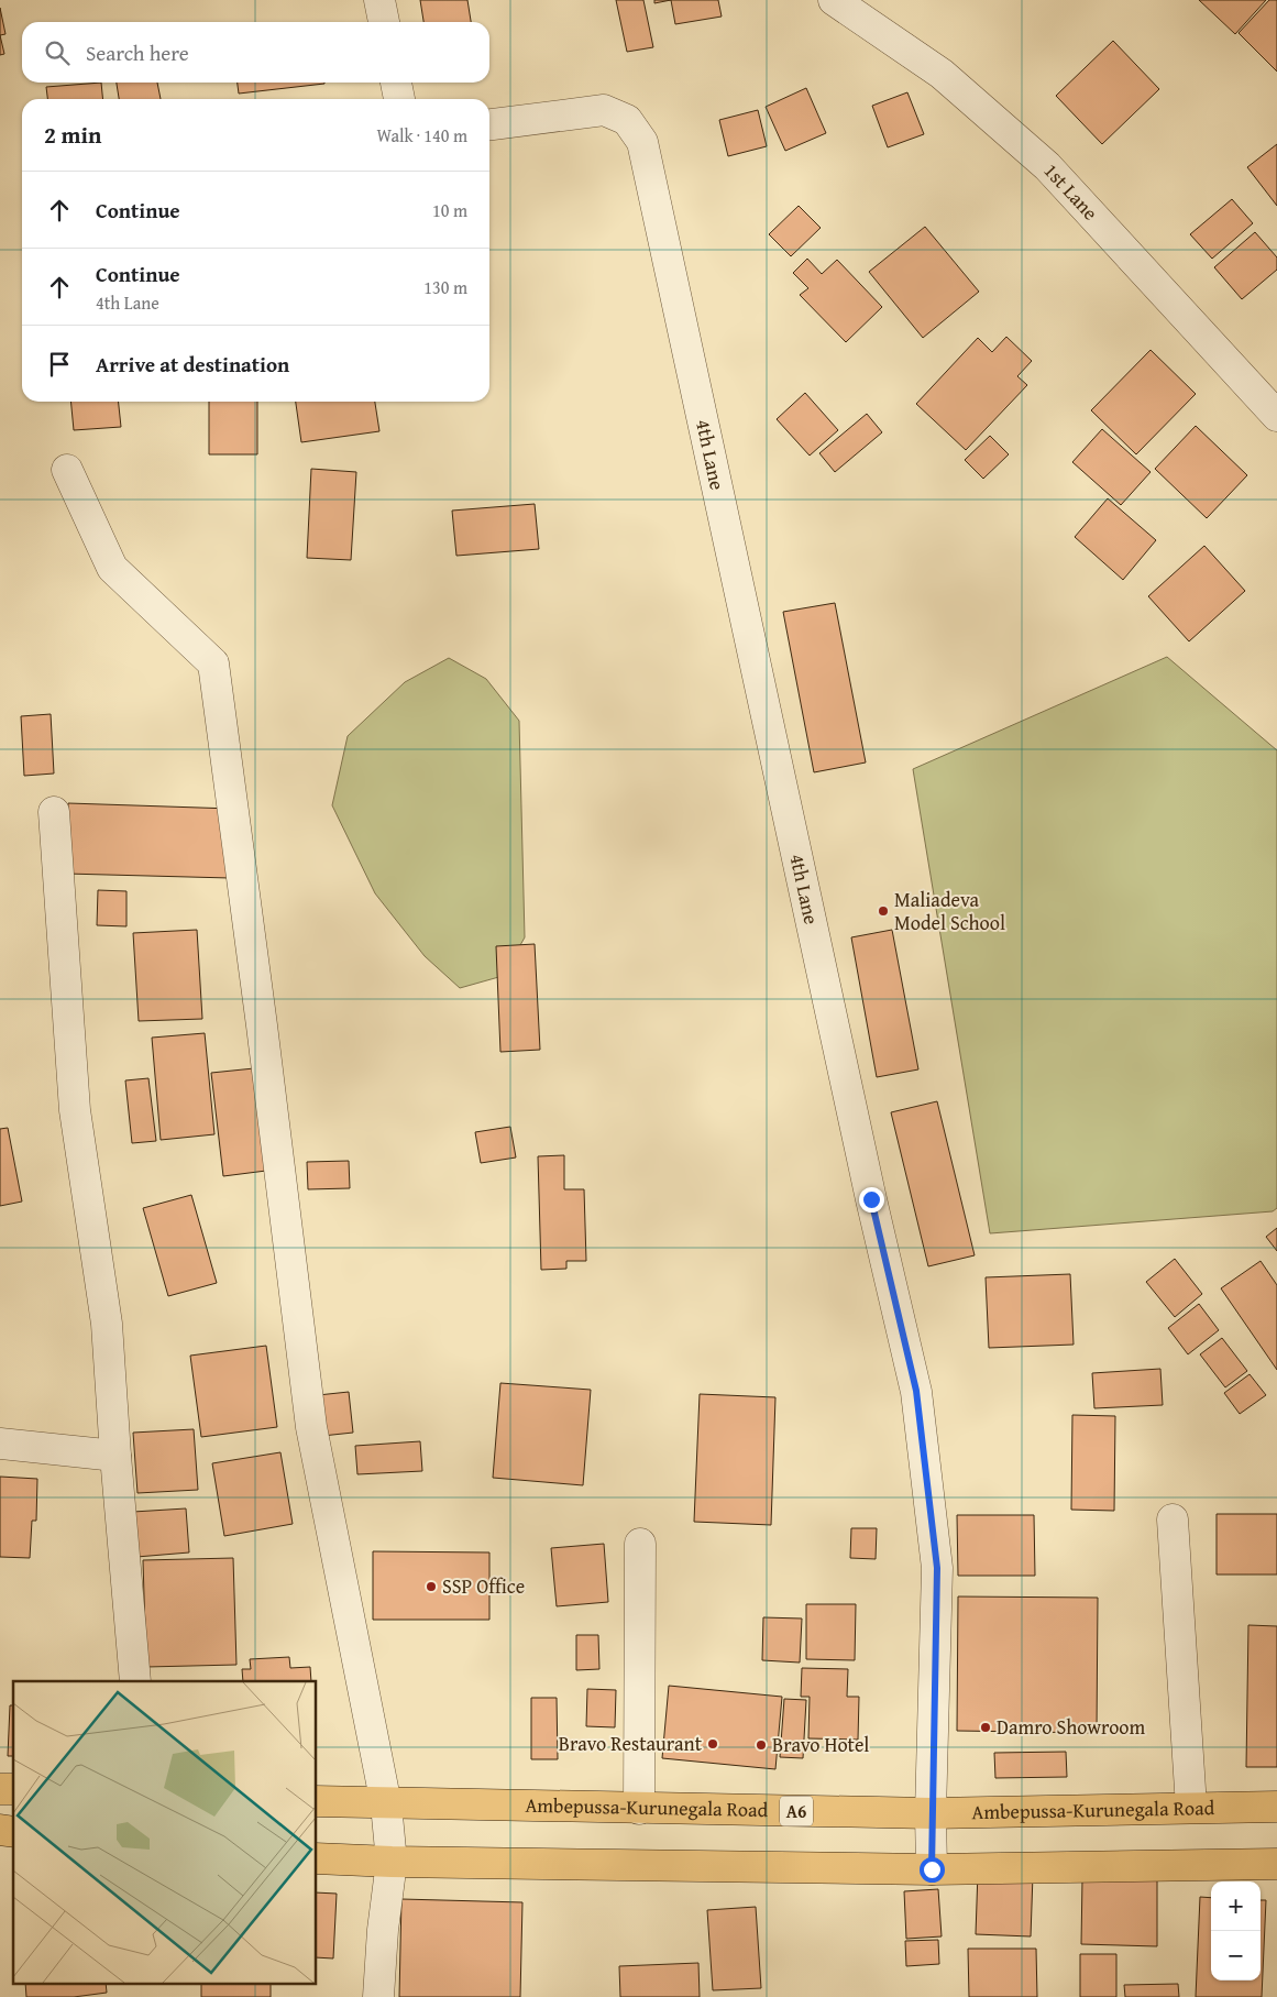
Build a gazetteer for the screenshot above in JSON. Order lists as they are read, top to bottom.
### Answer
{
  "streets": {
    "highway": ["Ambepussa-Kurunegala Road", "A6"],
    "street": ["1st Lane", "4th Lane"]
  },
  "crossings": [
    ["4th Lane", "Ambepussa-Kurunegala Road"]
  ],
  "places": [
    "Maliadeva Model School",
    "SSP Office",
    "Damro Showroom",
    "Bravo Restaurant",
    "Bravo Hotel"
  ],
  "page": {
    "search": "Search here",
    "heading": ["2 min", "Walk · 140 m"],
    "list": [
      ["Continue", "10 m"],
      ["Continue", "4th Lane", "130 m"],
      "Arrive at destination"
    ],
    "map_buttons": ["+", "−"]
  }
}
